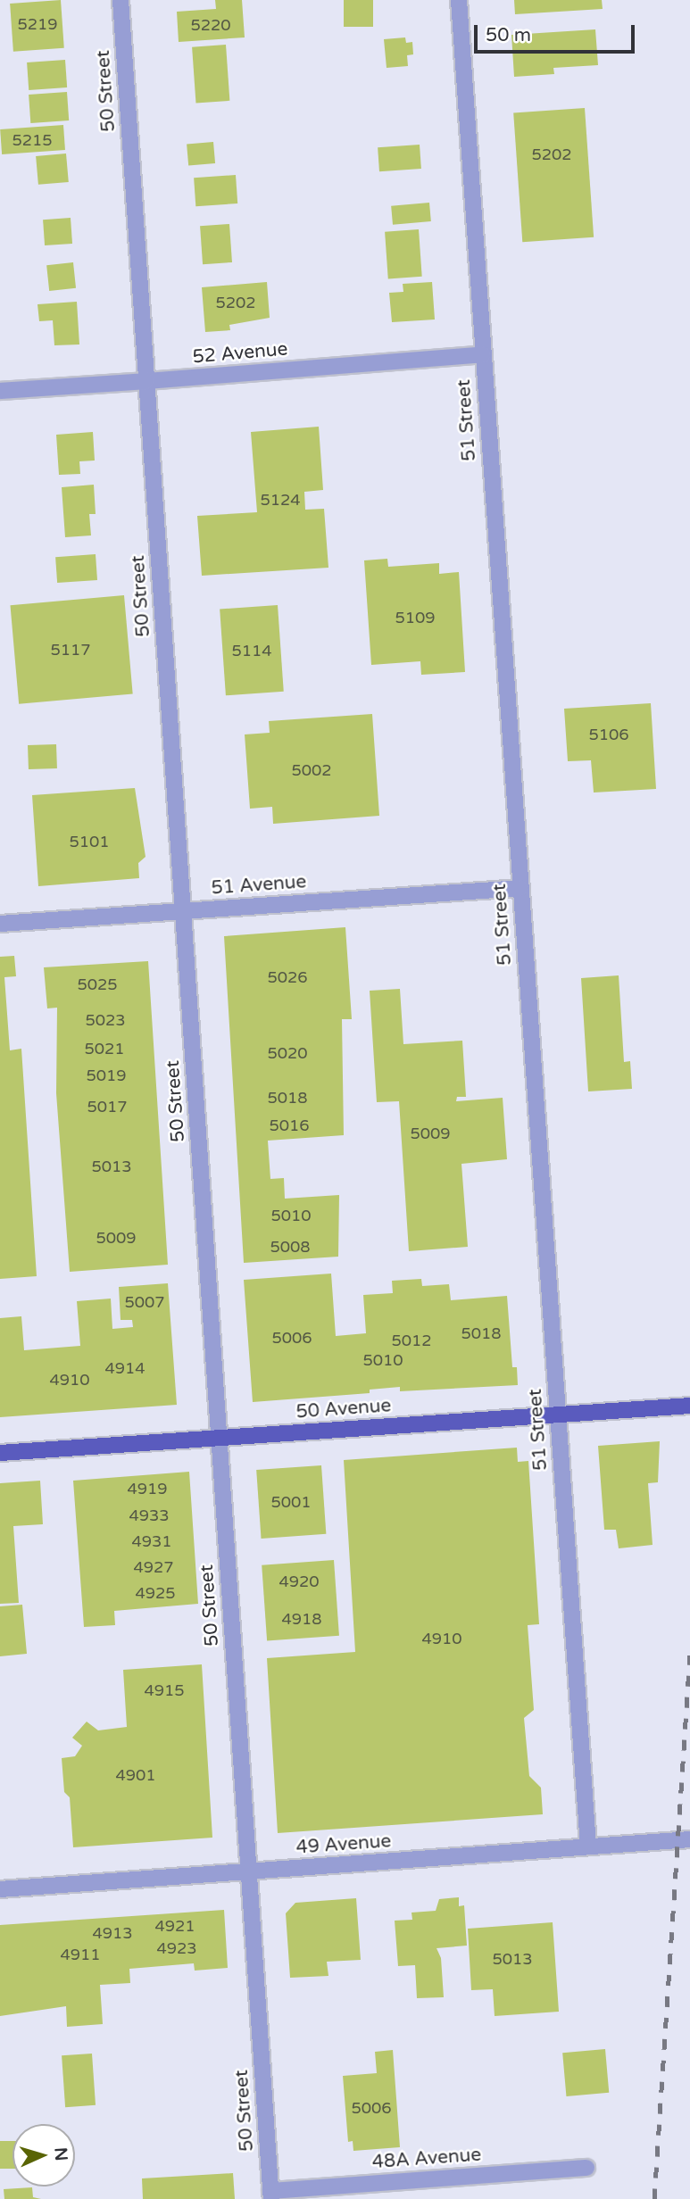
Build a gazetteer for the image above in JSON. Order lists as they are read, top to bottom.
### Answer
{
  "streets": {
    "main road": ["50 Avenue"],
    "street": [
      "50 Street",
      "52 Avenue",
      "51 Street",
      "51 Avenue",
      "49 Avenue",
      "48A Avenue"
    ]
  },
  "crossings": [
    ["50 Street", "52 Avenue"],
    ["50 Street", "51 Avenue"],
    ["50 Street", "50 Avenue"],
    ["50 Street", "49 Avenue"],
    ["50 Street", "48A Avenue"],
    ["52 Avenue", "51 Street"],
    ["51 Street", "51 Avenue"],
    ["51 Street", "50 Avenue"],
    ["51 Street", "49 Avenue"]
  ],
  "house_numbers": [
    "5219",
    "5220",
    "5215",
    "5202",
    "5202",
    "5124",
    "5109",
    "5117",
    "5114",
    "5106",
    "5002",
    "5101",
    "5026",
    "5025",
    "5023",
    "5021",
    "5020",
    "5019",
    "5018",
    "5017",
    "5016",
    "5009",
    "5013",
    "5010",
    "5009",
    "5008",
    "5007",
    "5018",
    "5006",
    "5012",
    "5010",
    "4914",
    "4910",
    "4919",
    "5001",
    "4933",
    "4931",
    "4927",
    "4920",
    "4925",
    "4918",
    "4910",
    "4915",
    "4901",
    "4921",
    "4913",
    "4923",
    "4911",
    "5013",
    "5006"
  ],
  "scale_bar": "50 m",
  "north": "right"
}
